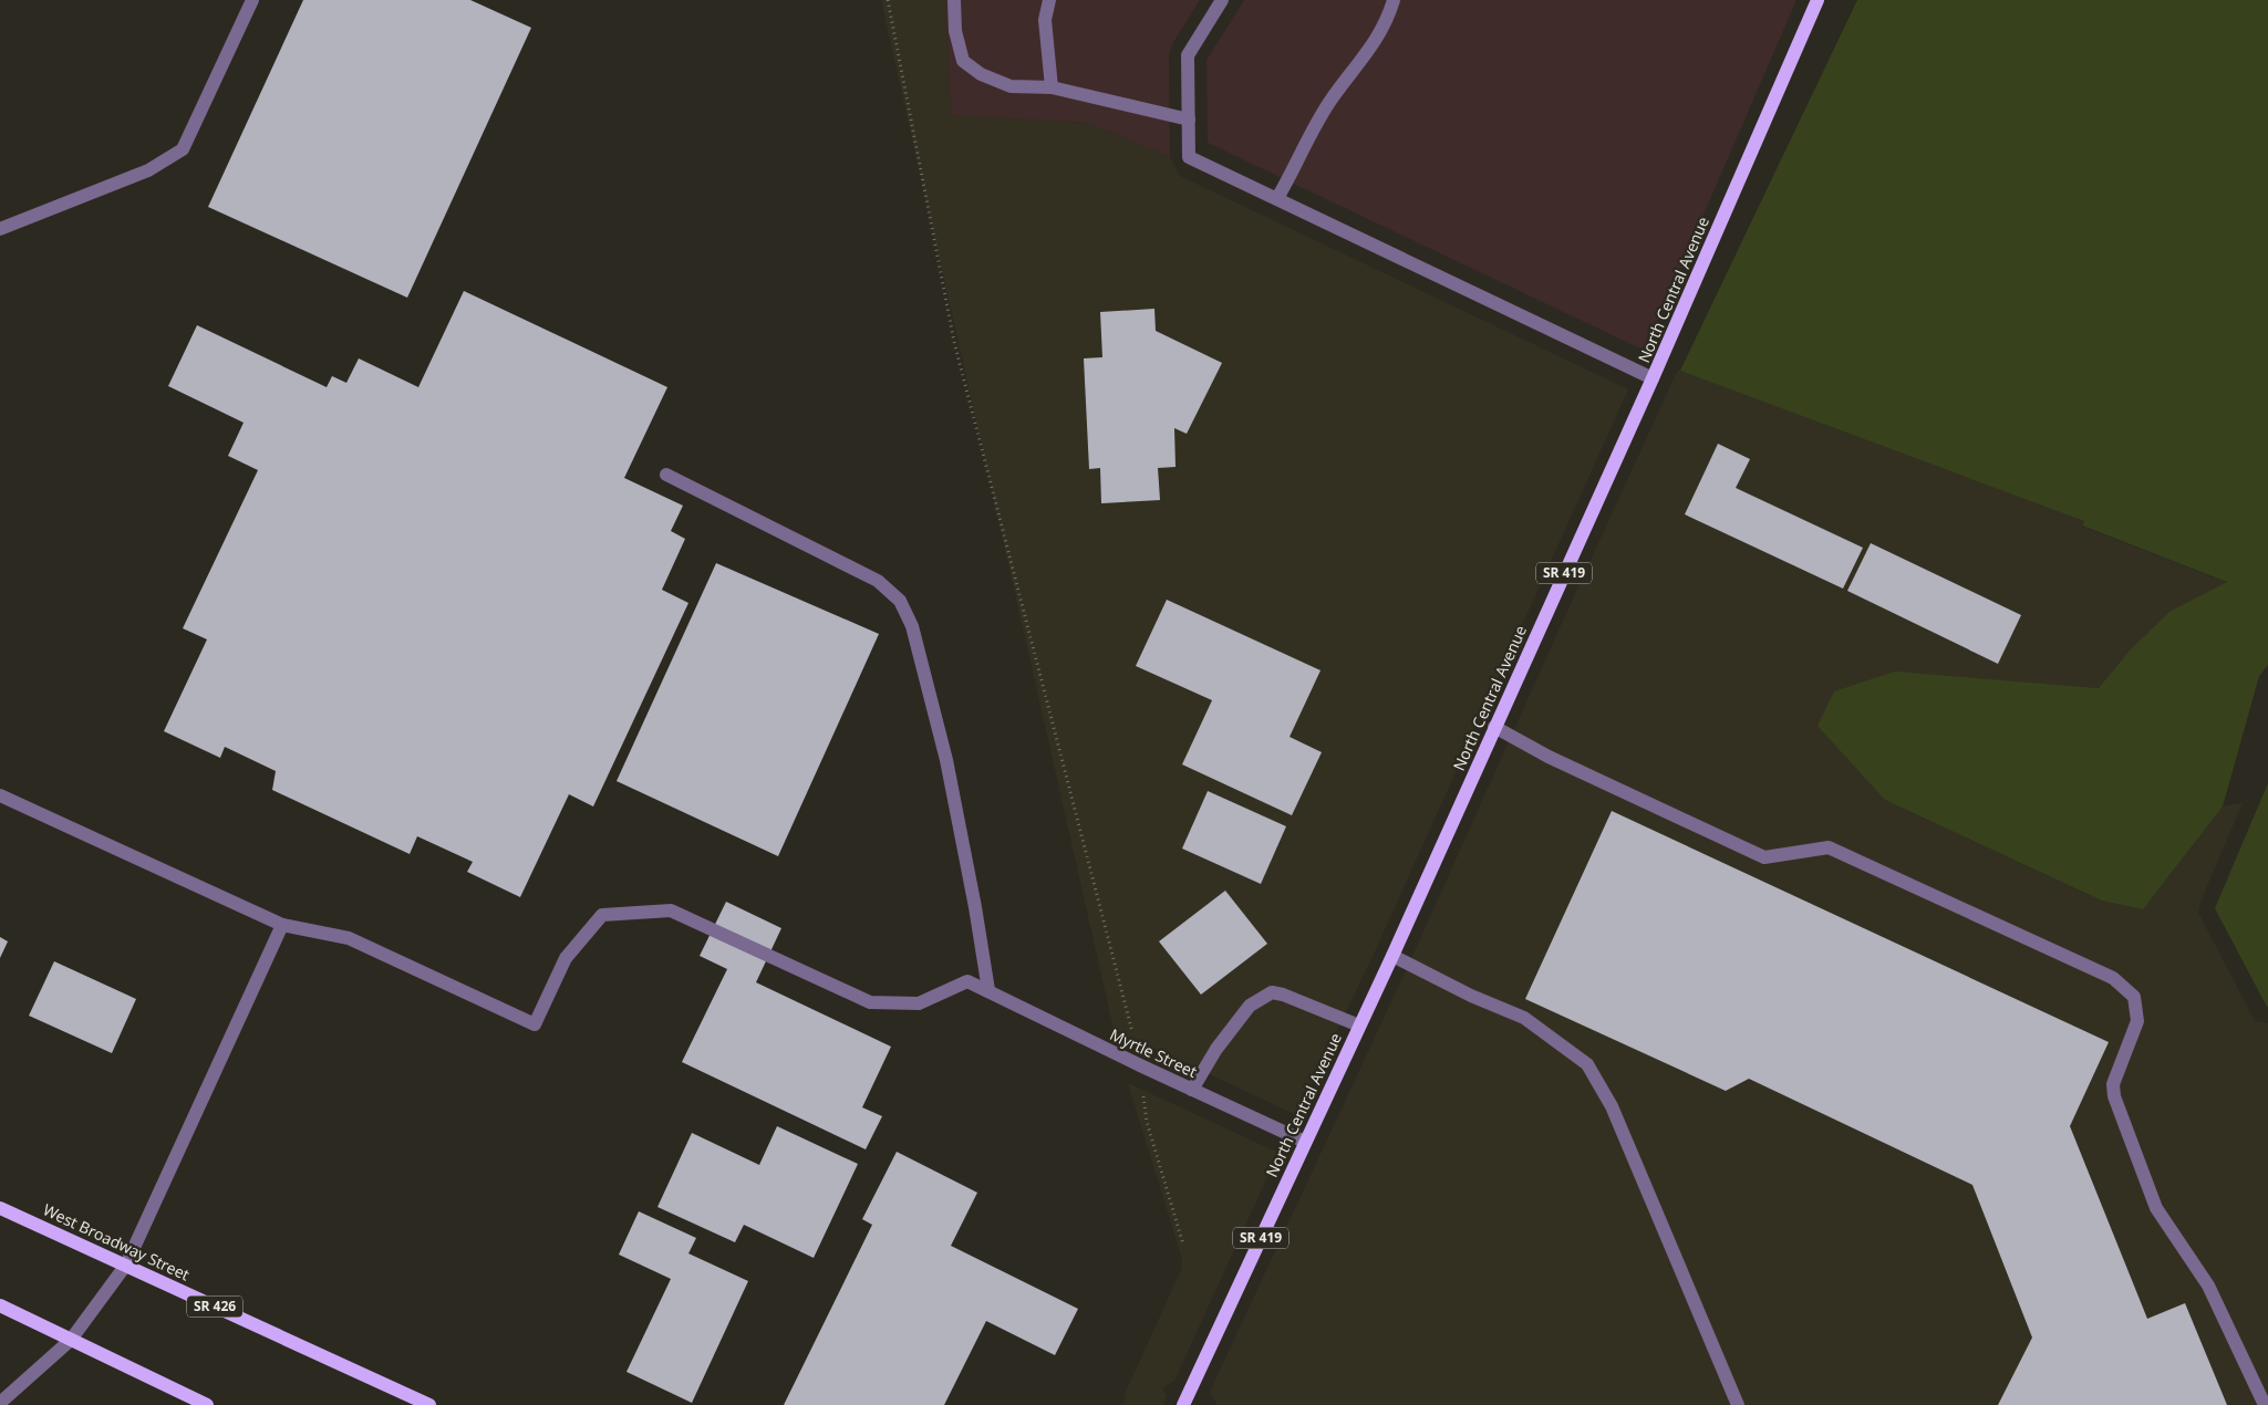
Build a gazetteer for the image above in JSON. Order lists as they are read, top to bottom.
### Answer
{
  "streets": {
    "main road": [
      "North Central Avenue",
      "SR 419",
      "West Broadway Street",
      "SR 426"
    ],
    "street": ["Myrtle Street"]
  },
  "crossings": [
    ["North Central Avenue", "Myrtle Street"]
  ]
}
